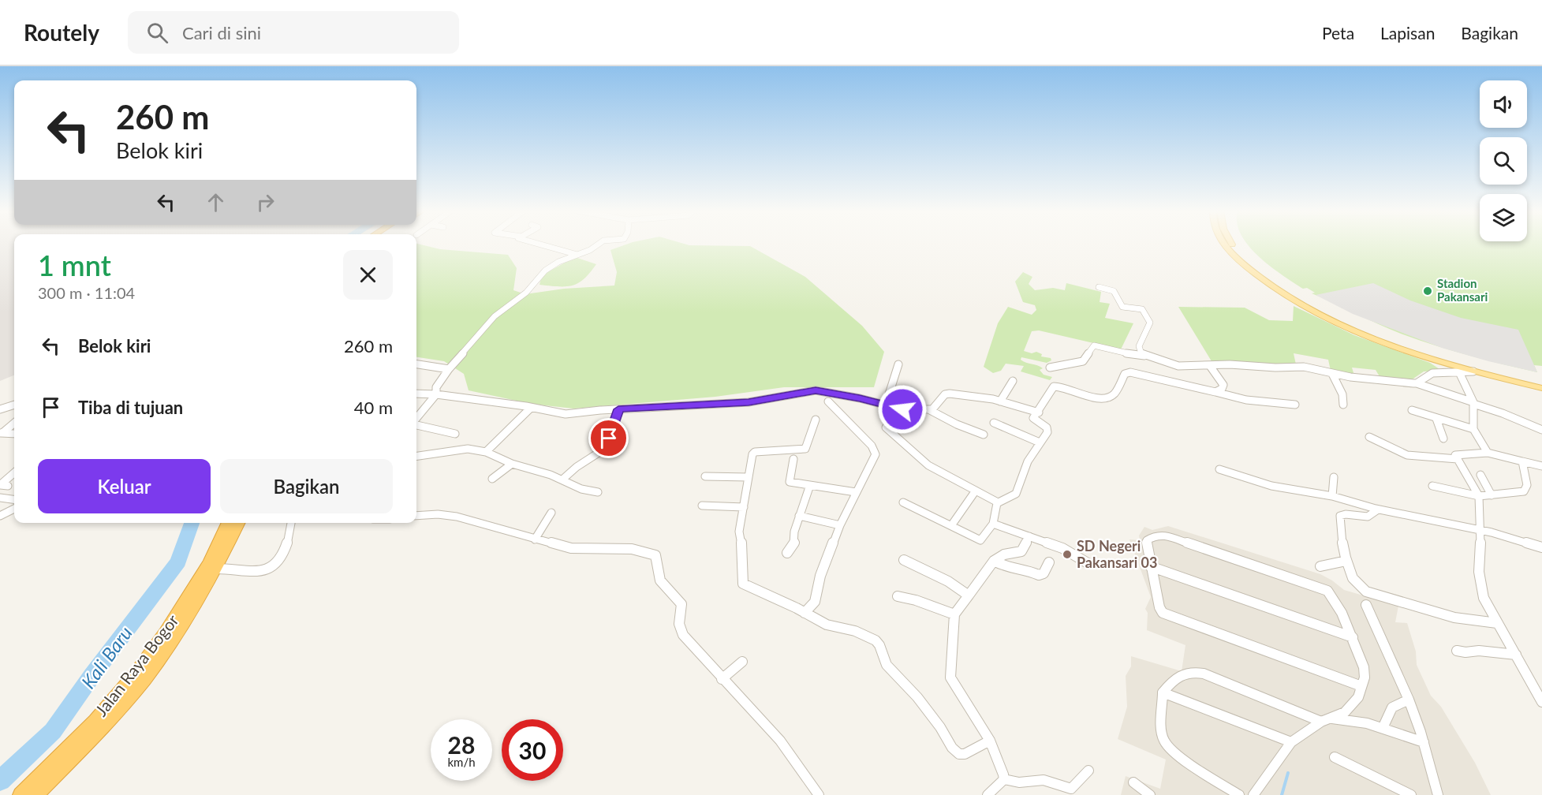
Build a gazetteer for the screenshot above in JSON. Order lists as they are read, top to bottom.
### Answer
{
  "streets": {
    "highway": ["Jalan Raya Bogor"]
  },
  "water": ["Kali Baru"],
  "places": ["Stadion Pakansari", "SD Negeri Pakansari 03"],
  "page": {
    "header": "Routely",
    "search": "Cari di sini",
    "nav": ["Peta", "Lapisan", "Bagikan"],
    "turn": ["260 m", "Belok kiri"],
    "heading": ["1 mnt", "300 m · 11:04"],
    "list": [
      {
        "name": "Belok kiri",
        "value": "260 m"
      },
      {
        "name": "Tiba di tujuan",
        "value": "40 m"
      }
    ],
    "buttons": ["Keluar", "Bagikan"],
    "speed": "28 km/h",
    "limit": "30"
  }
}
